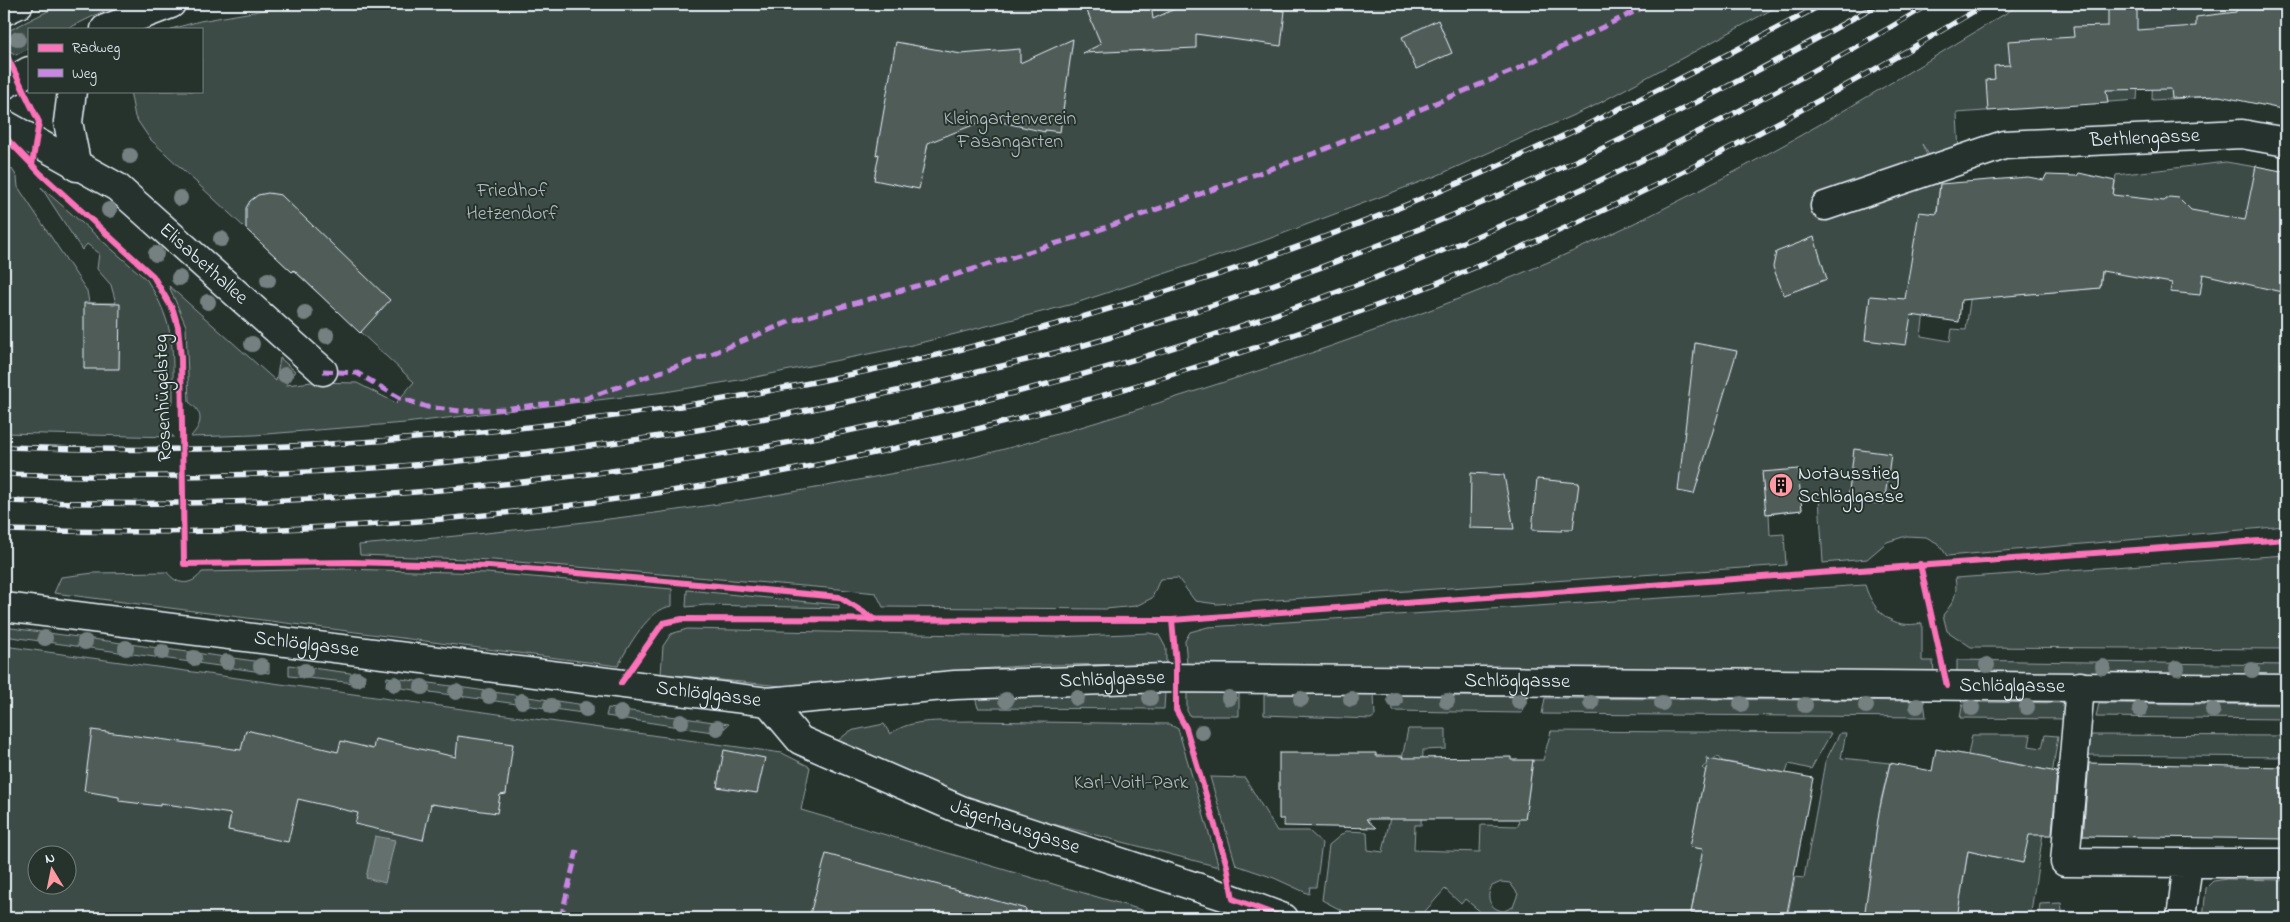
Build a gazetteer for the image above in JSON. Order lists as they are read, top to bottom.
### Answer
{
  "streets": {
    "street": [
      "Bethlengasse",
      "Elisabethallee",
      "Schlöglgasse",
      "Jägerhausgasse"
    ],
    "cycle path": ["Rosenhügelsteg"]
  },
  "crossings": [
    ["Schlöglgasse", "Jägerhausgasse"]
  ],
  "parks": ["Kleingartenverein Fasangarten", "Friedhof Hetzendorf", "Karl-Voitl-Park"],
  "places": {
    "building": ["Notausstieg Schlöglgasse"]
  },
  "legend": ["Radweg", "Weg"],
  "north": "top"
}
